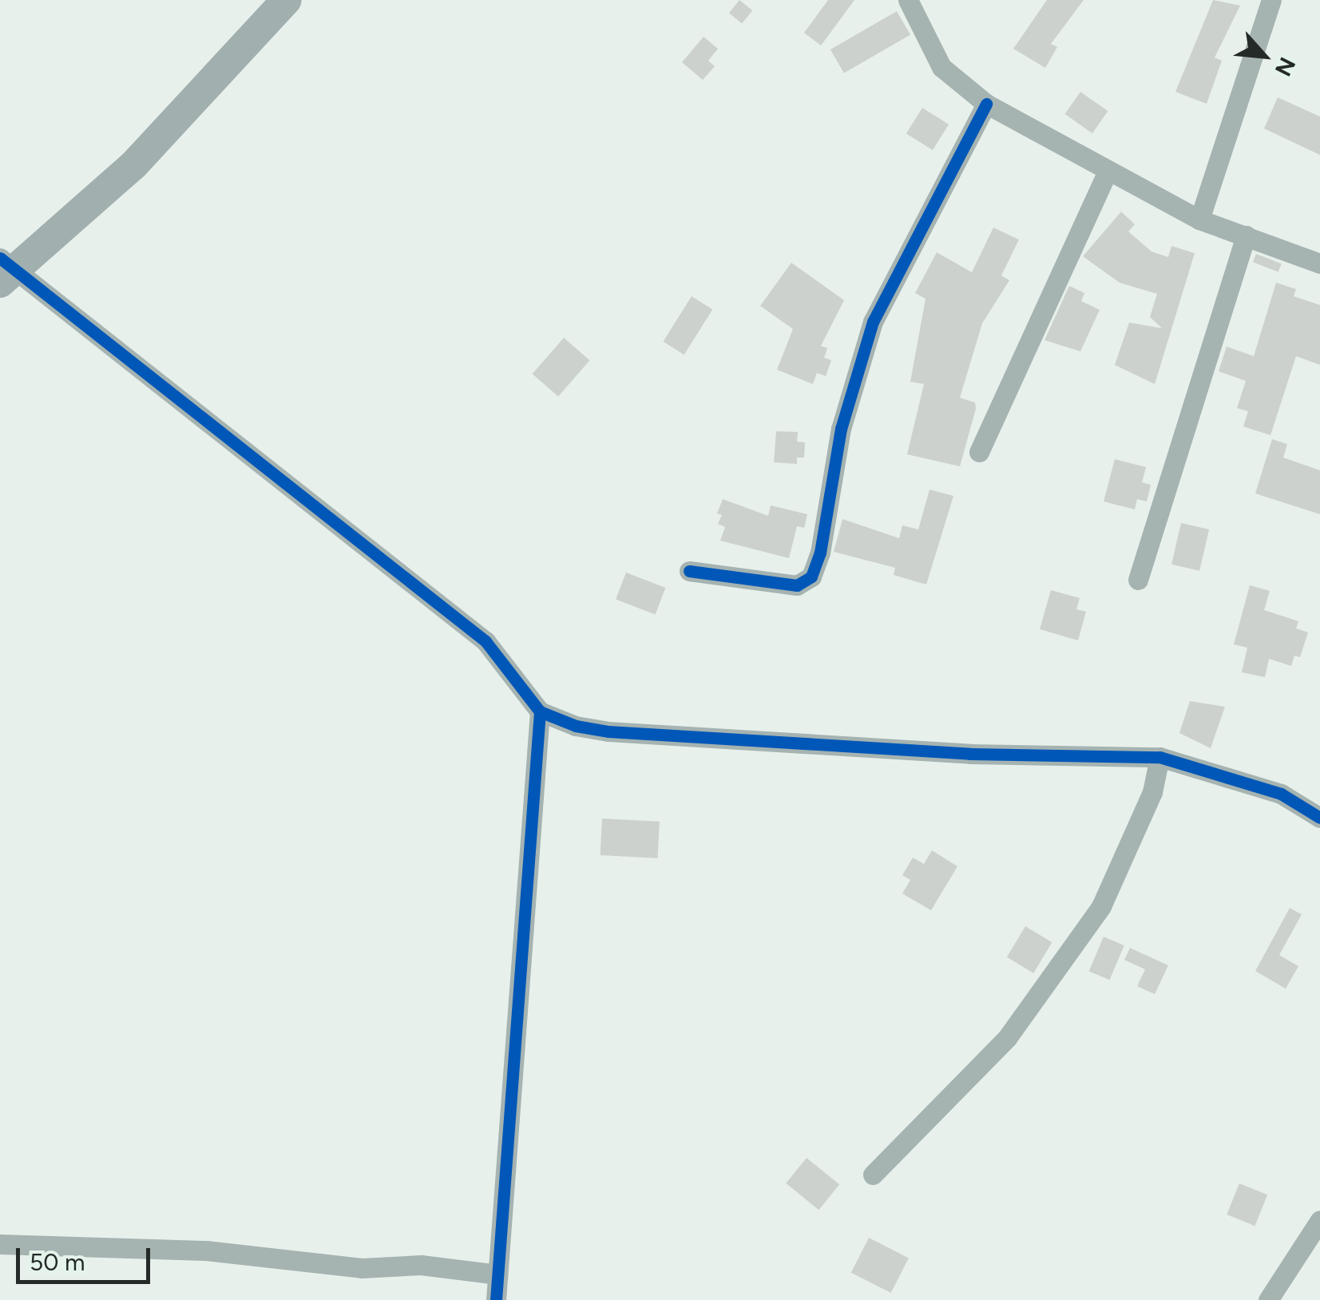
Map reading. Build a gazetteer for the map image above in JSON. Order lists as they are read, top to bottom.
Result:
{
  "scale_bar": "50 m",
  "north": "bottom right"
}
